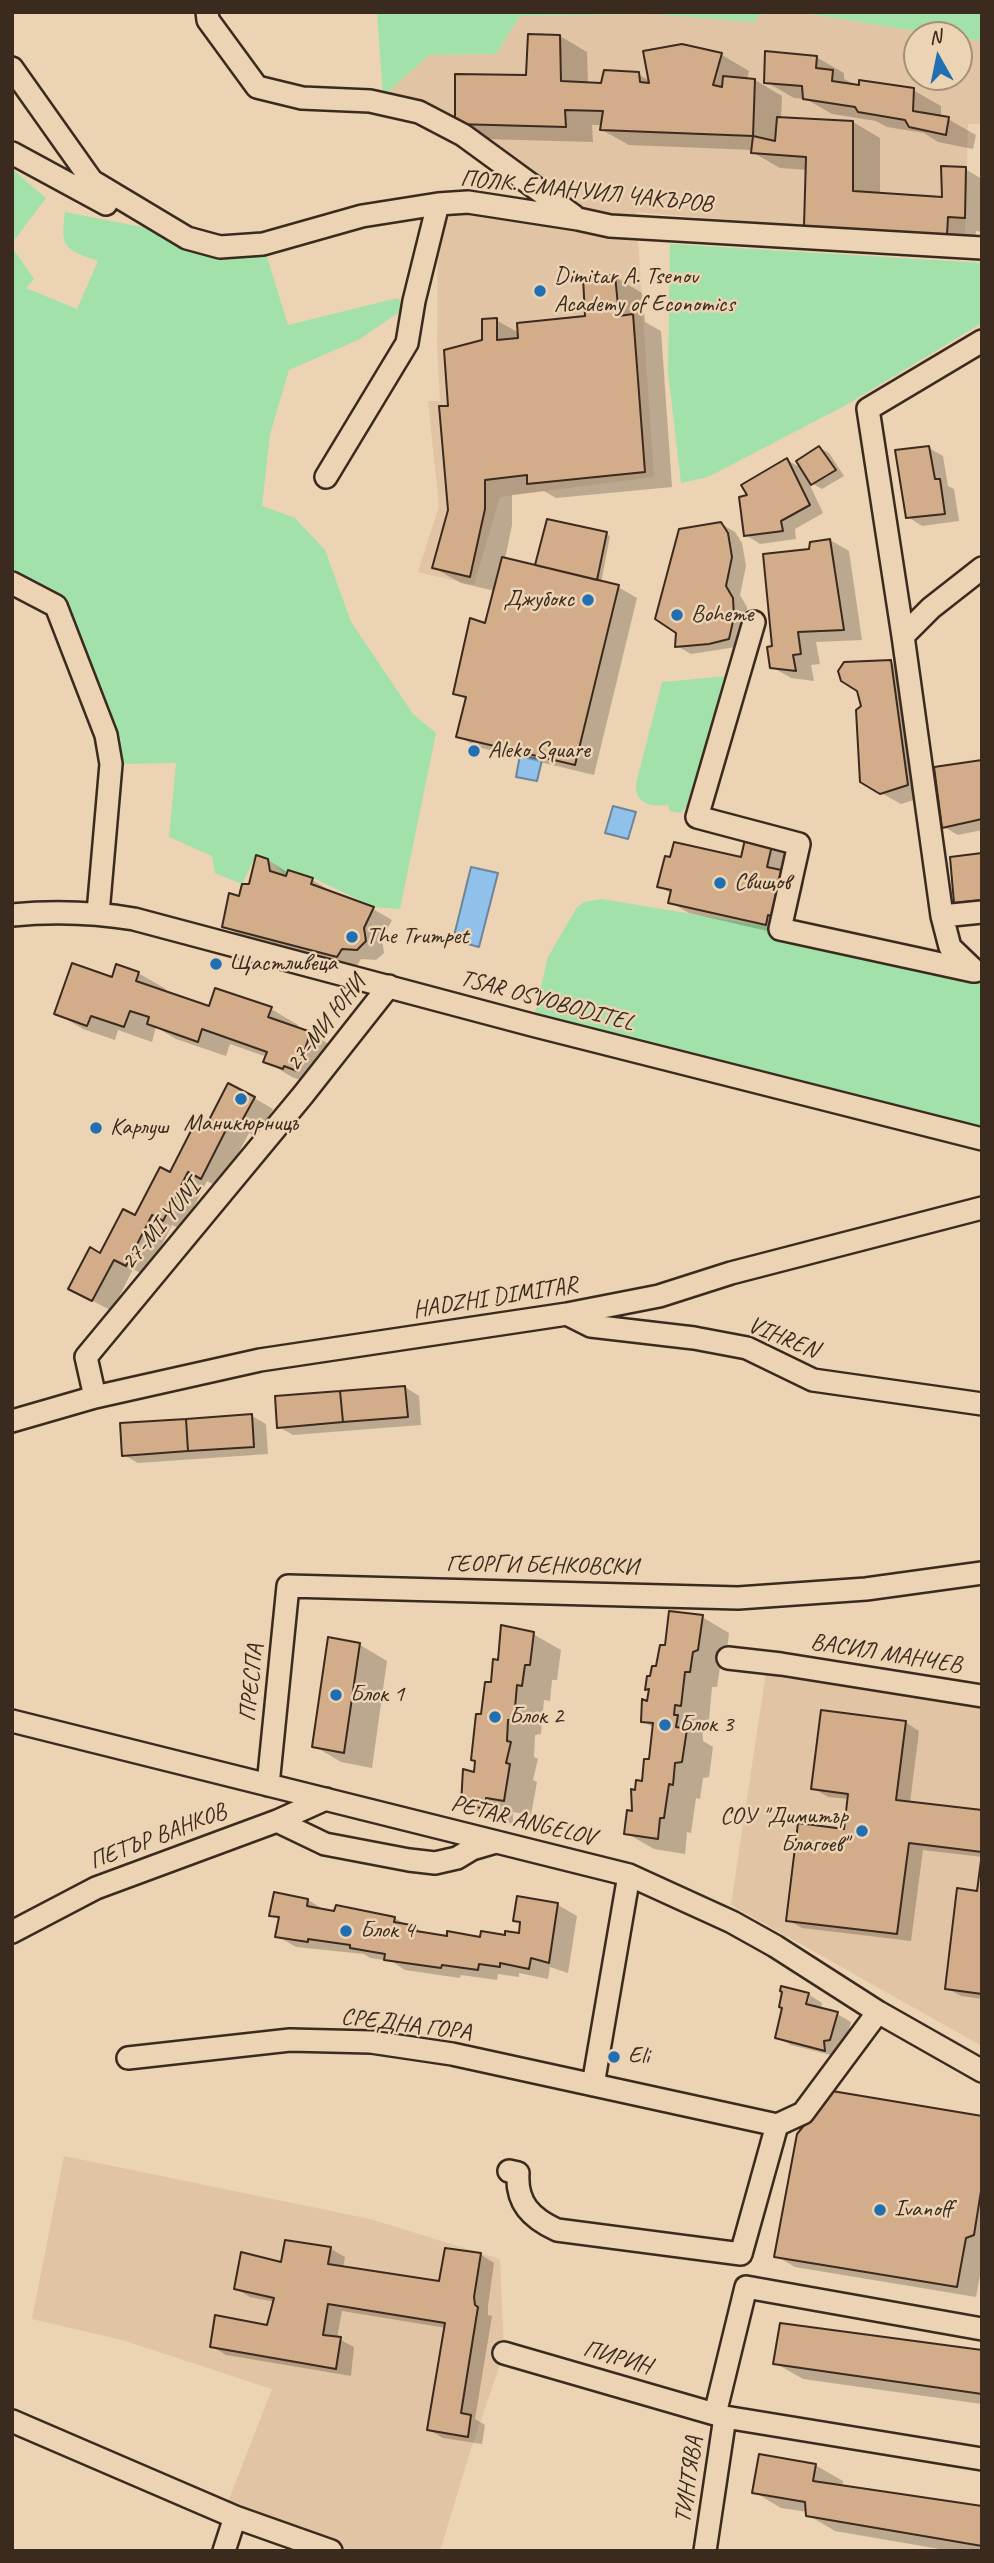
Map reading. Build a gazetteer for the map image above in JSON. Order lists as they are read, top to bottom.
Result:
{
  "streets": {
    "street": [
      "ПОЛК. ЕМАНУИЛ ЧАКЪРОВ",
      "TSAR OSVOBODITEL",
      "27-MI YUNI",
      "HADZHI DIMITAR",
      "VIHREN",
      "ГЕОРГИ БЕНКОВСКИ",
      "ВАСИЛ МАНЧЕВ",
      "ПРЕСПА",
      "PETAR ANGELOV",
      "ПЕТЪР ВАНКОВ",
      "СРЕДНА ГОРА",
      "ПИРИН",
      "ТИНТЯВА"
    ]
  },
  "crossings": [
    ["TSAR OSVOBODITEL", "27-MI YUNI"],
    ["27-MI YUNI", "HADZHI DIMITAR"],
    ["HADZHI DIMITAR", "VIHREN"],
    ["ГЕОРГИ БЕНКОВСКИ", "ПРЕСПА"],
    ["ПРЕСПА", "PETAR ANGELOV"],
    ["PETAR ANGELOV", "ПЕТЪР ВАНКОВ"],
    ["ПИРИН", "ТИНТЯВА"]
  ],
  "places": [
    "Dimitar A. Tsenov Academy of Economics",
    "Джубокс",
    "Boheme",
    "Aleko Square",
    "Свищов",
    "The Trumpet",
    "Щастливеца",
    "Маникюрницъ",
    "Карлуш",
    "Блок 1",
    "Блок 2",
    "Блок 3",
    "СОУ \"Димитър Благоев\"",
    "Блок 4",
    "Eli",
    "Ivanoff"
  ],
  "north": "top"
}
